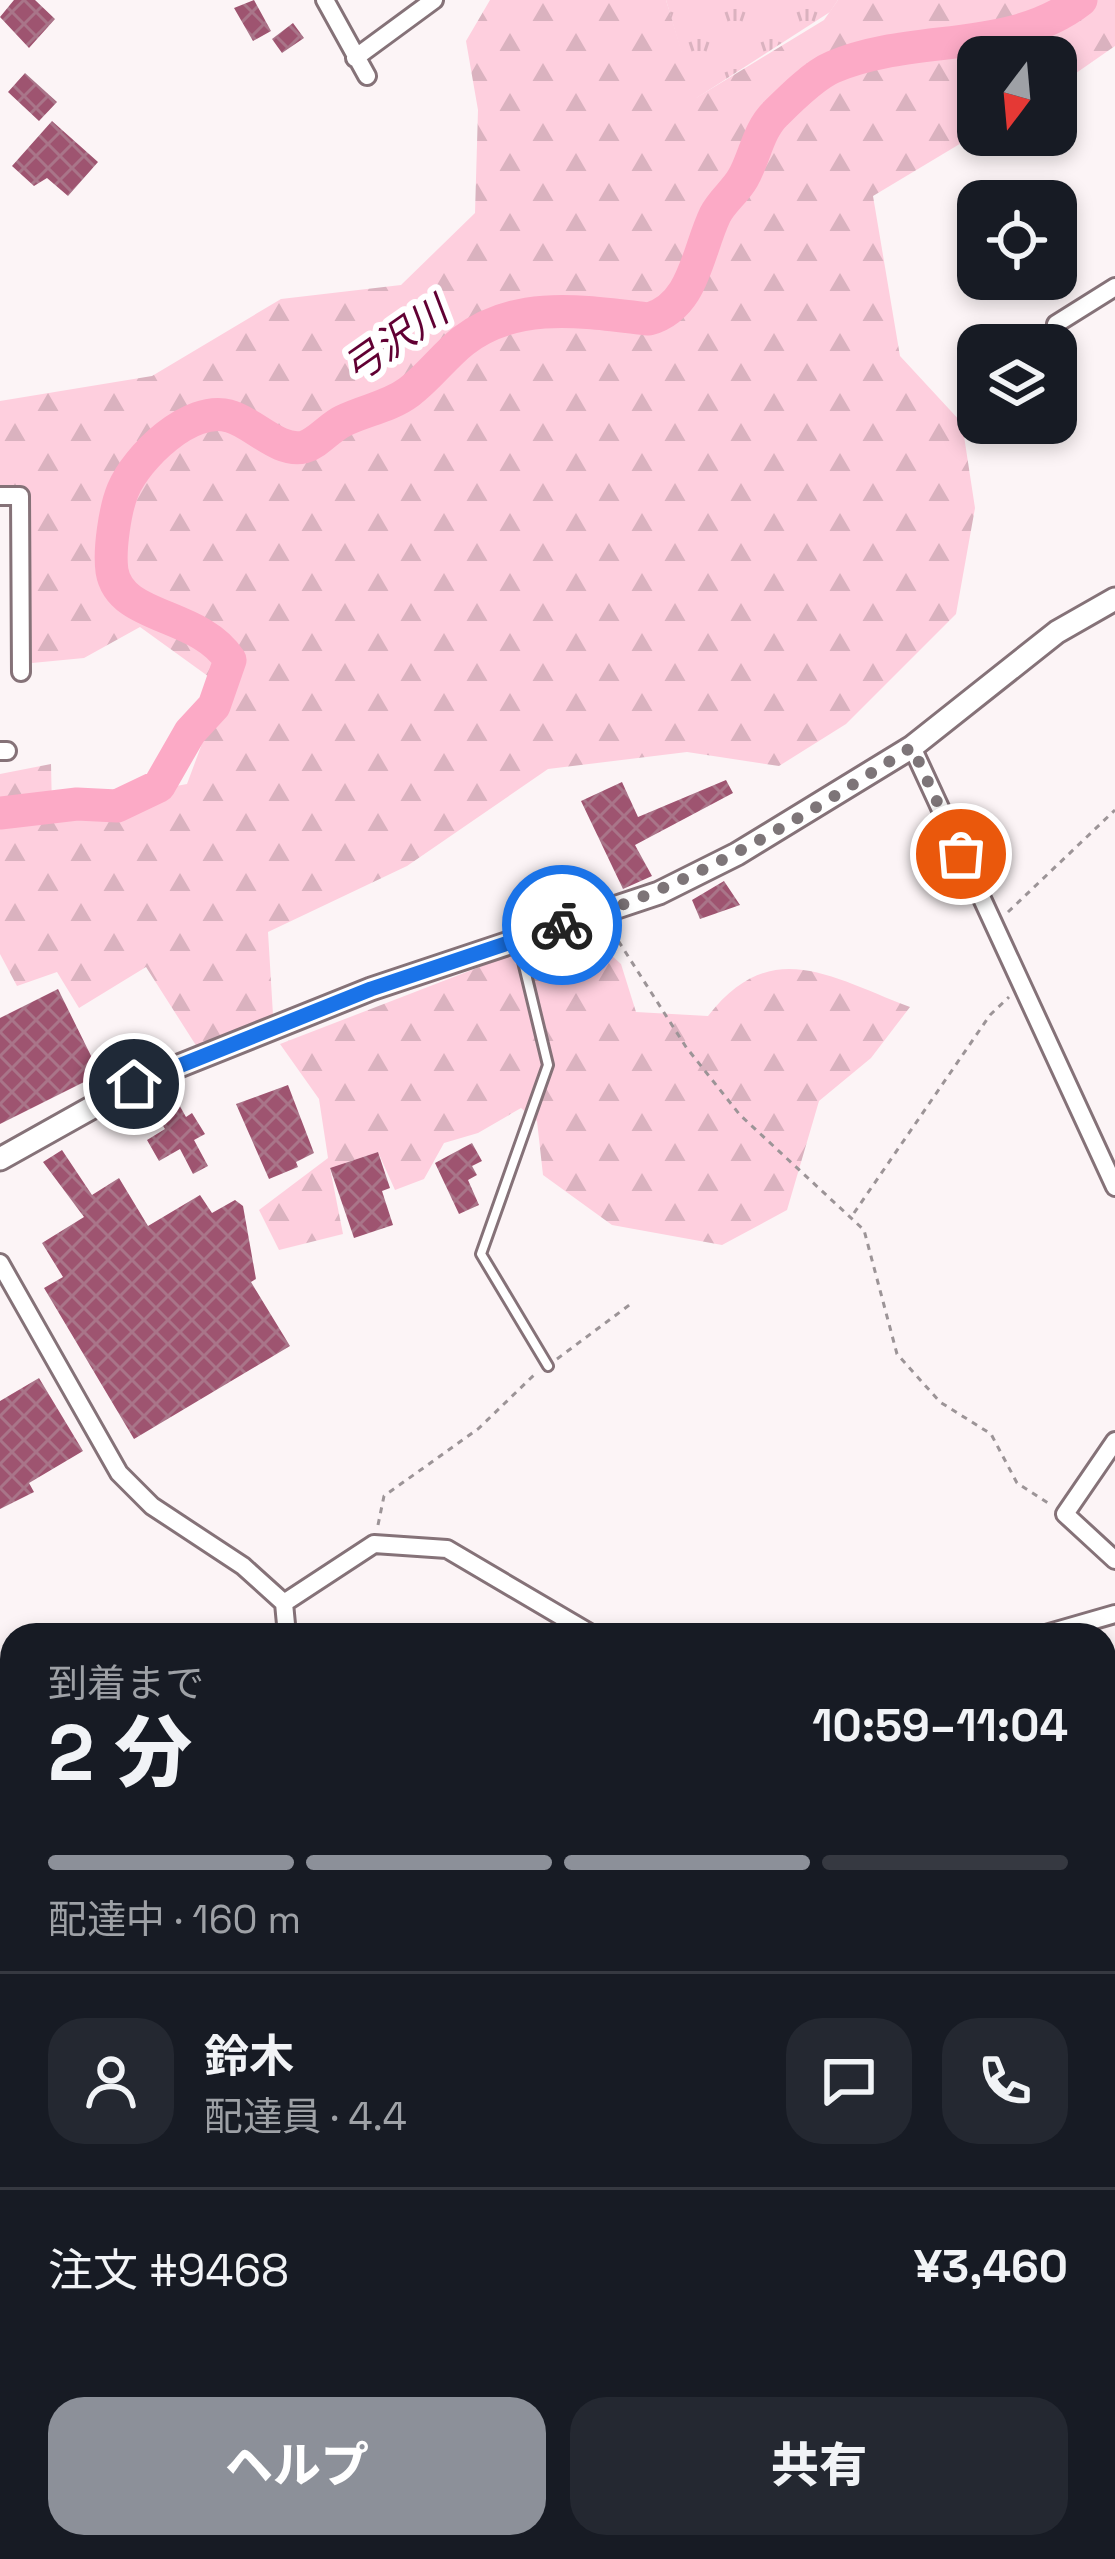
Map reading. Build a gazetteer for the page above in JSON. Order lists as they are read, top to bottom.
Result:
{
  "water": ["弓沢川"],
  "north": "bottom",
  "page": {
    "heading": ["2 分", "到着まで", "10:59–11:04"],
    "panel": [
      "鈴木",
      "配達員 · 4.4",
      "注文 #9468",
      "¥3,460"
    ],
    "bar": "配達中 · 160 m",
    "buttons": ["ヘルプ", "共有"]
  }
}
